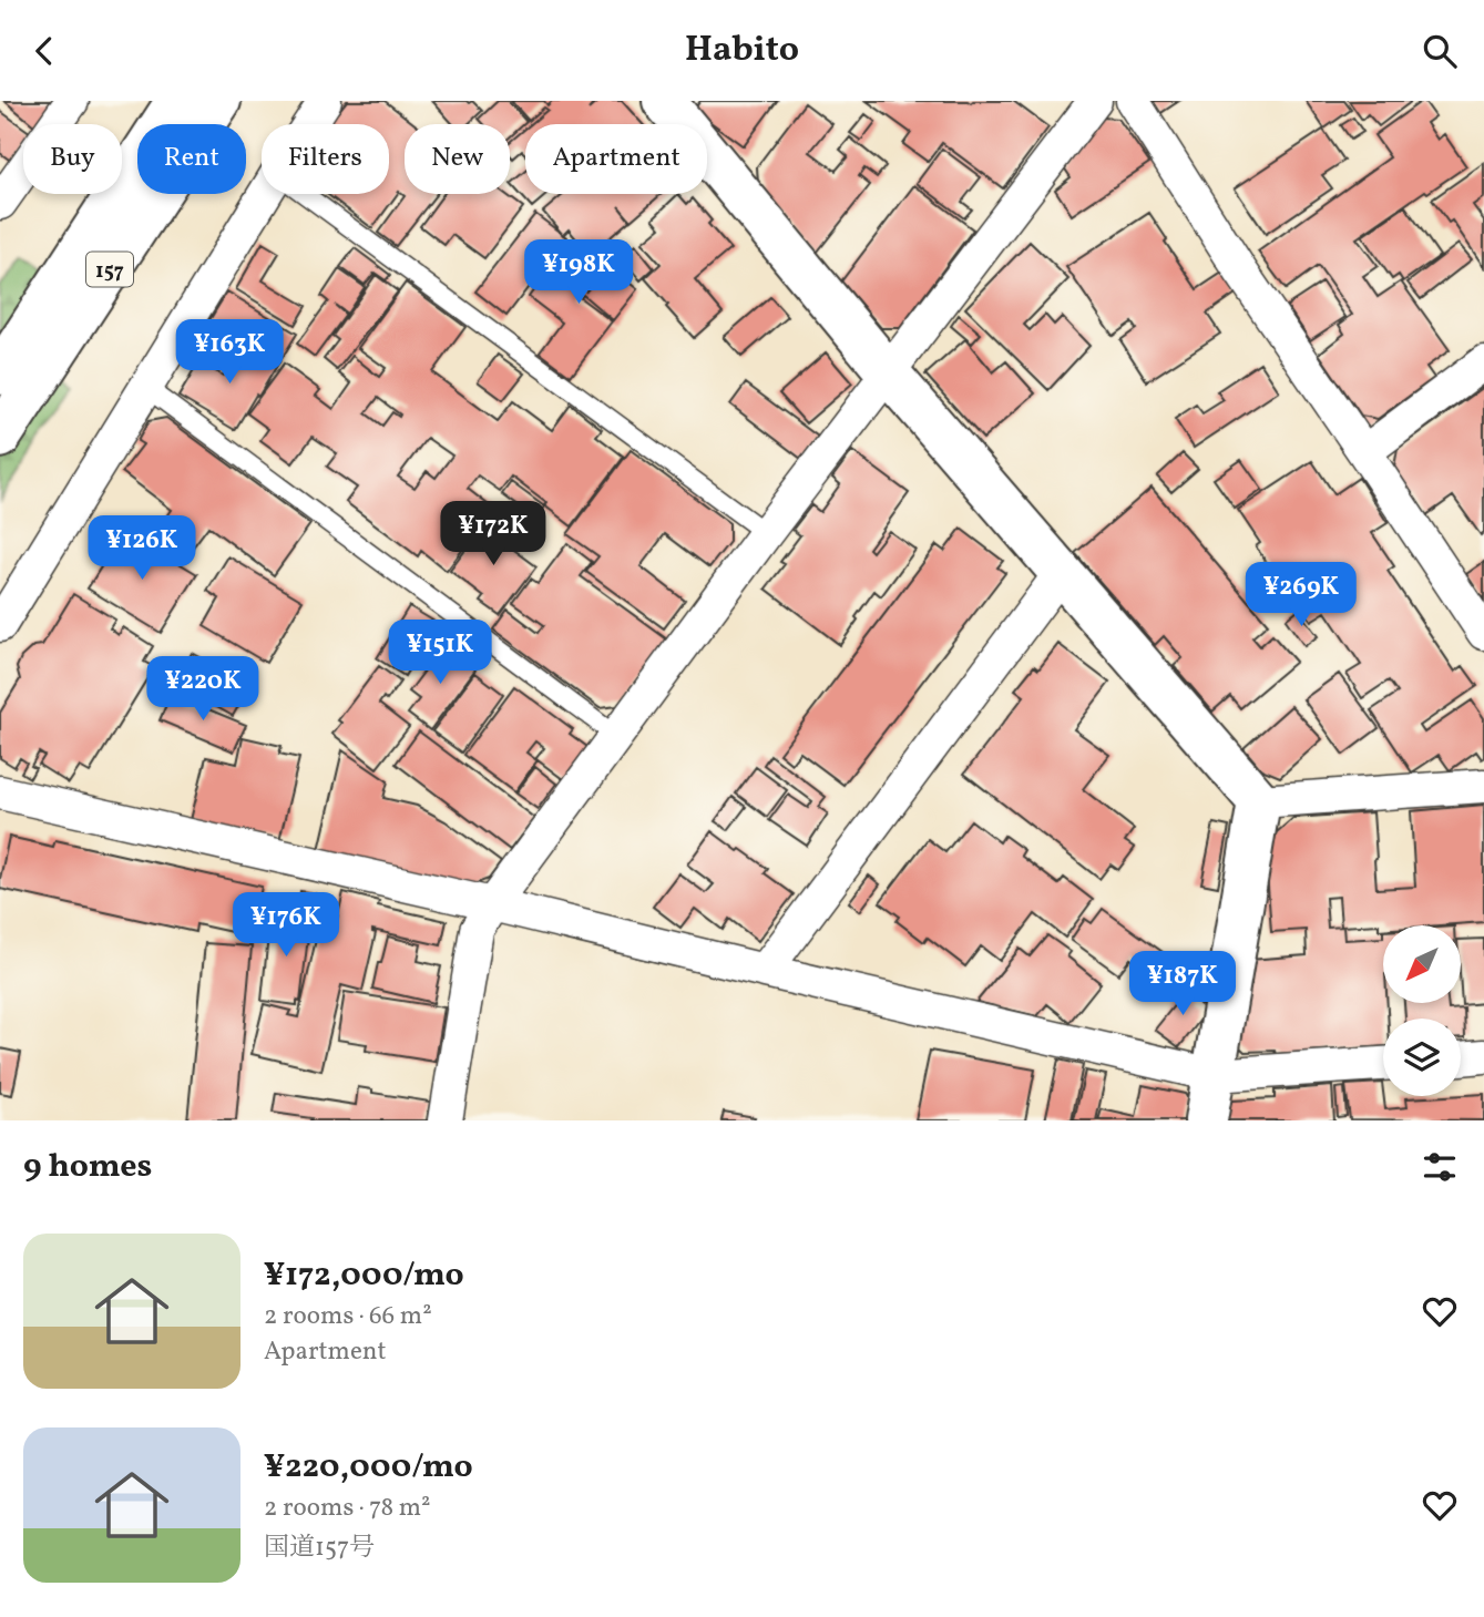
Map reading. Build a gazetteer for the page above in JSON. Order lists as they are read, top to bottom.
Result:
{
  "streets": {
    "main road": ["157"]
  },
  "north": "bottom left",
  "page": {
    "header": "Habito",
    "chip": [
      "Buy",
      "Rent",
      "Filters",
      "New",
      "Apartment"
    ],
    "price": [
      "¥198K",
      "¥163K",
      "¥172K",
      "¥126K",
      "¥269K",
      "¥151K",
      "¥220K",
      "¥176K",
      "¥187K"
    ],
    "heading": "9 homes",
    "list": [
      {
        "name": "¥172,000/mo",
        "note": "2 rooms · 66 m² · Apartment"
      },
      {
        "name": "¥220,000/mo",
        "note": "2 rooms · 78 m² · 国道157号"
      }
    ]
  }
}
